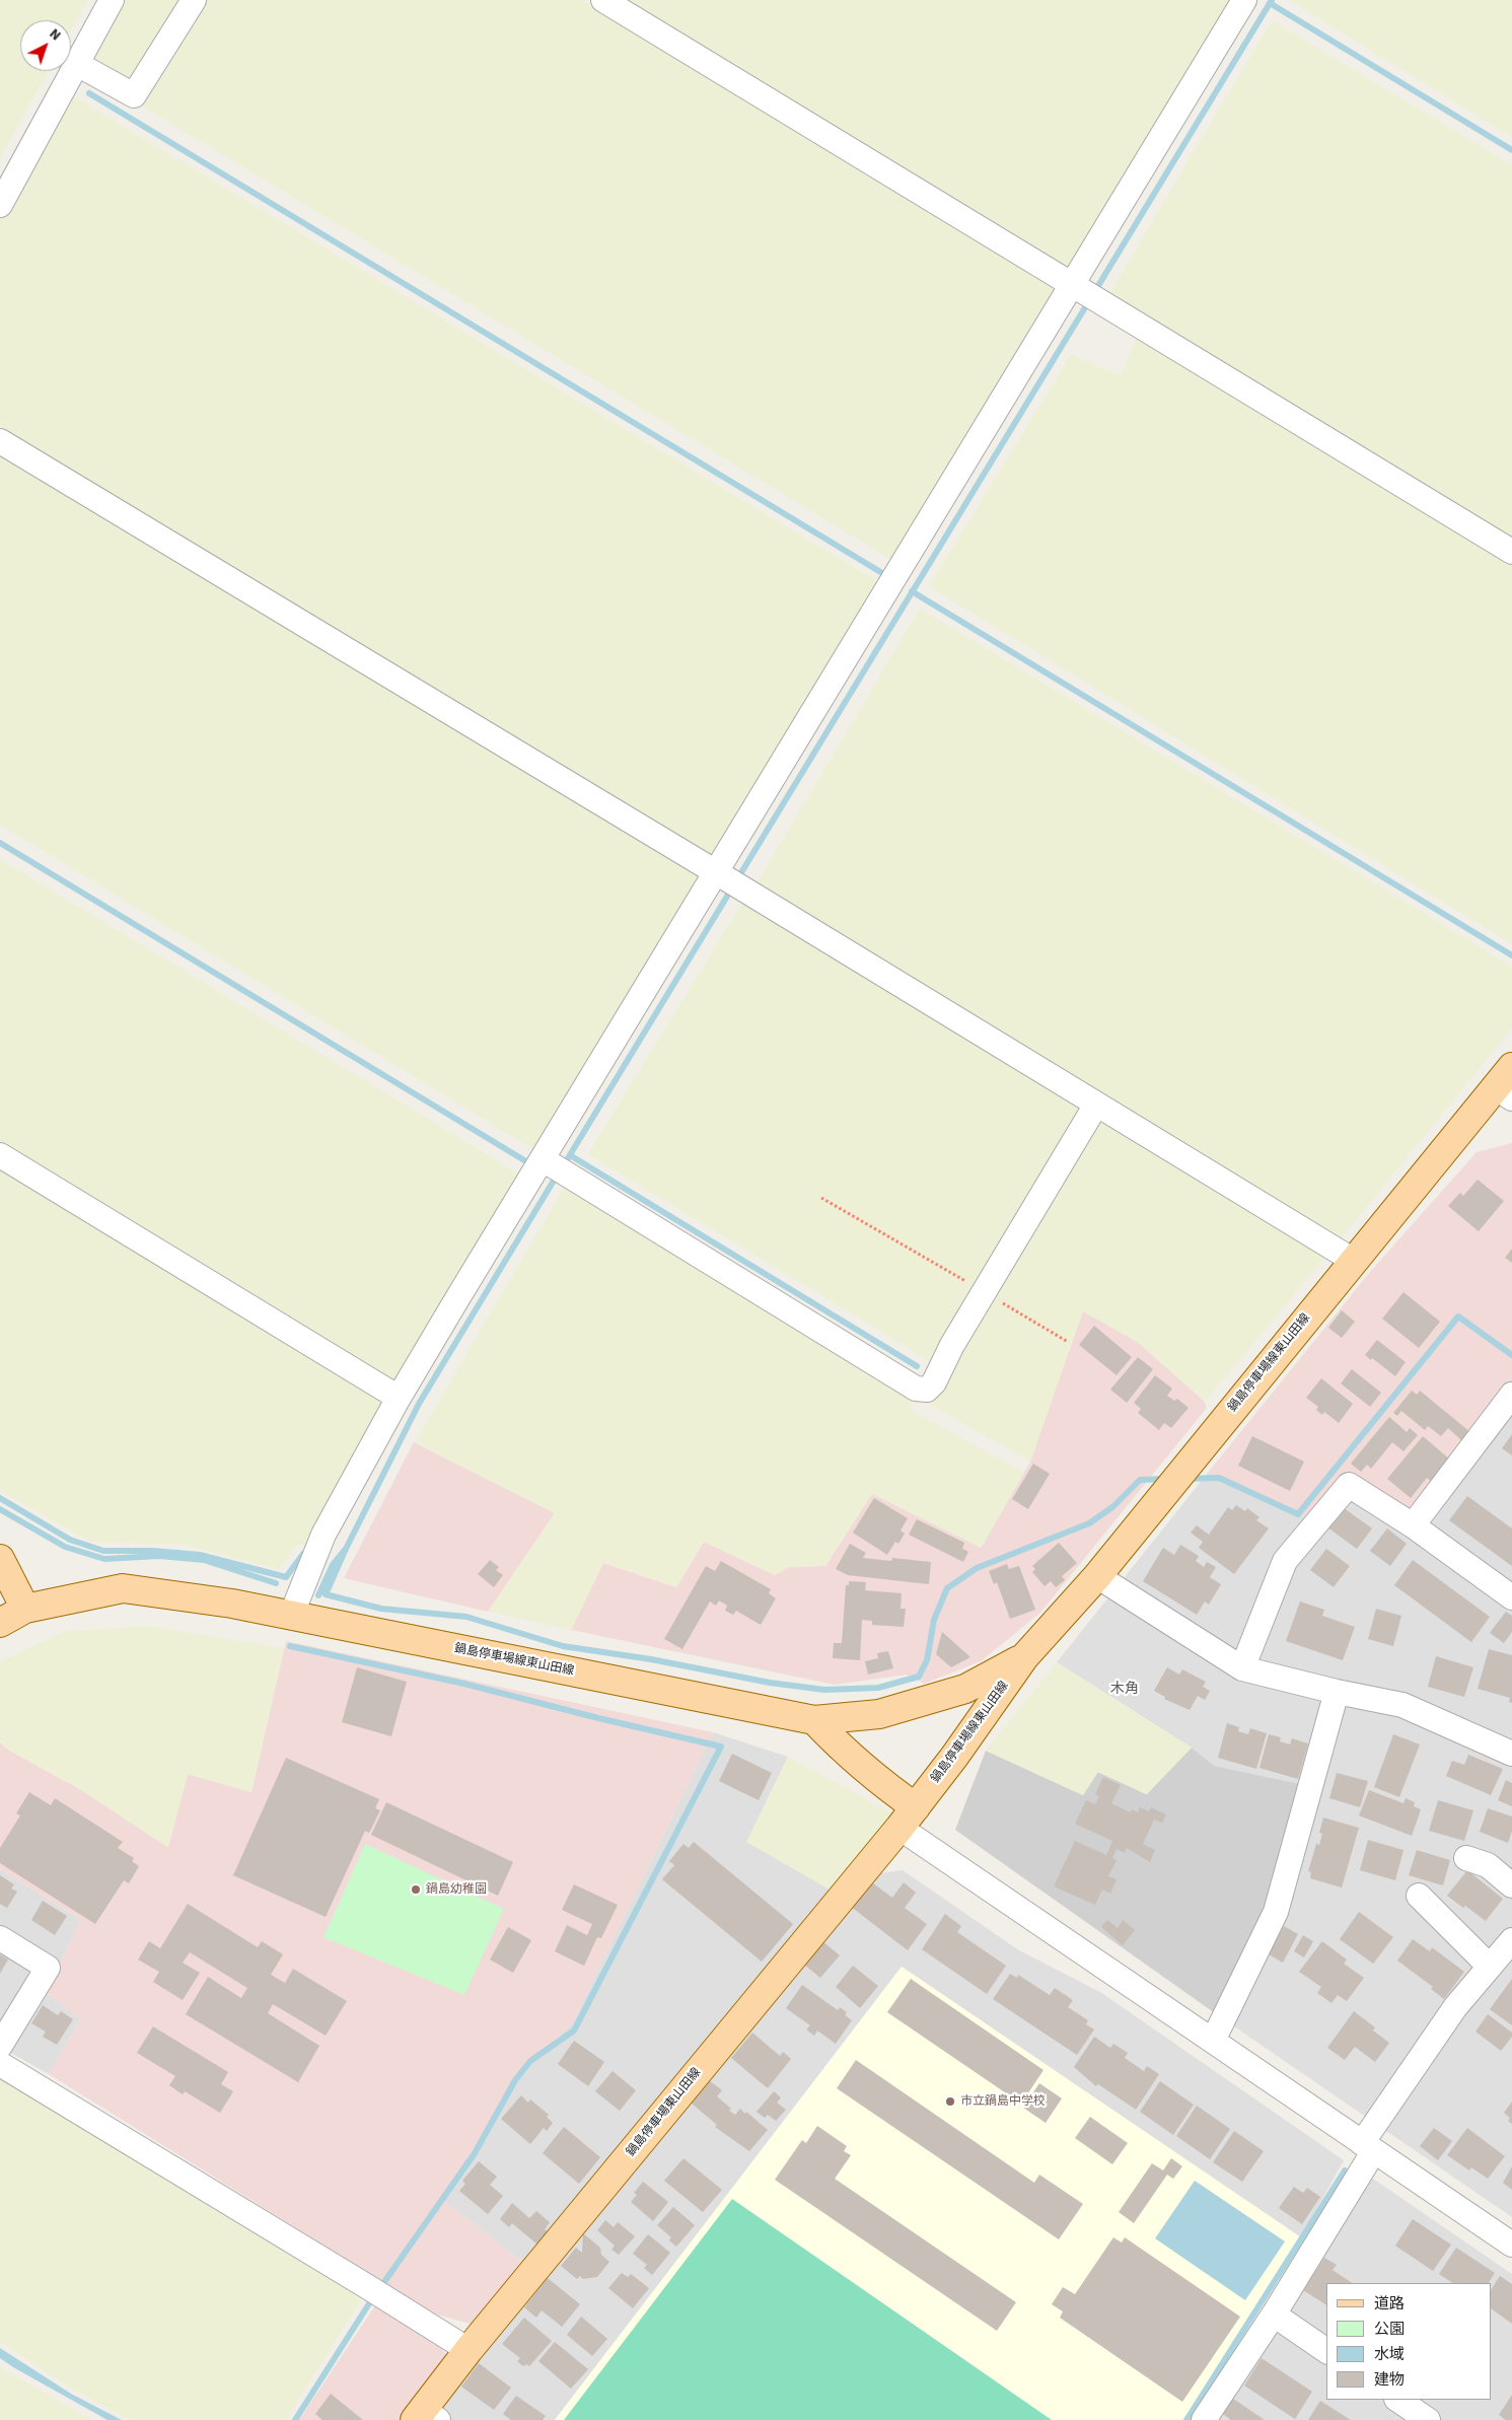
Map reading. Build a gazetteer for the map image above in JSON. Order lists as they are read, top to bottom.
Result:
{
  "streets": {
    "main road": ["鍋島停車場線東山田線", "鍋島停車場東山田線"]
  },
  "crossings": [
    ["鍋島停車場線東山田線", "鍋島停車場東山田線"]
  ],
  "districts": ["木角"],
  "places": ["鍋島幼稚園", "市立鍋島中学校"],
  "legend": [
    "道路",
    "公園",
    "水域",
    "建物"
  ],
  "north": "top right"
}
